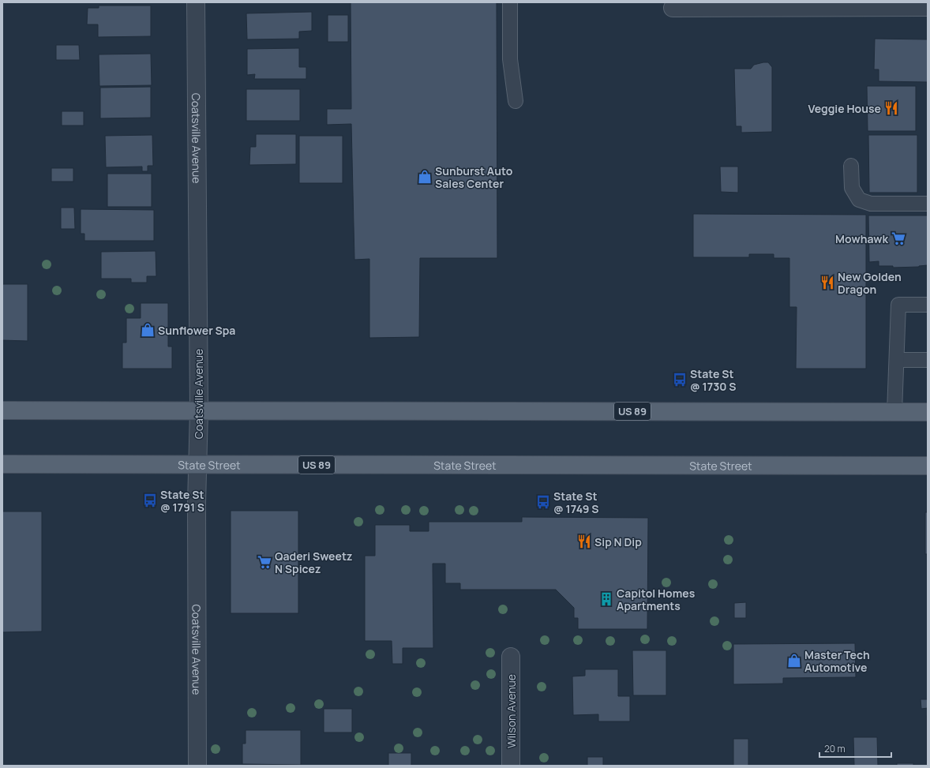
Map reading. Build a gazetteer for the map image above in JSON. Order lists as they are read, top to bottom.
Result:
{
  "streets": {
    "main road": ["US 89", "State Street"],
    "street": ["Coatsville Avenue", "Wilson Avenue"]
  },
  "crossings": [
    ["Coatsville Avenue", "US 89"],
    ["Coatsville Avenue", "State Street"]
  ],
  "places": {
    "restaurant": ["Veggie House", "New Golden Dragon", "Sip N Dip"],
    "shop": ["Sunburst Auto Sales Center", "Sunflower Spa", "Master Tech Automotive"],
    "supermarket": ["Mowhawk", "Qaderi Sweetz N Spicez"],
    "bus stop": ["State St @ 1730 S", "State St @ 1791 S", "State St @ 1749 S"],
    "building": ["Capitol Homes Apartments"]
  },
  "scale_bar": "20 m"
}
